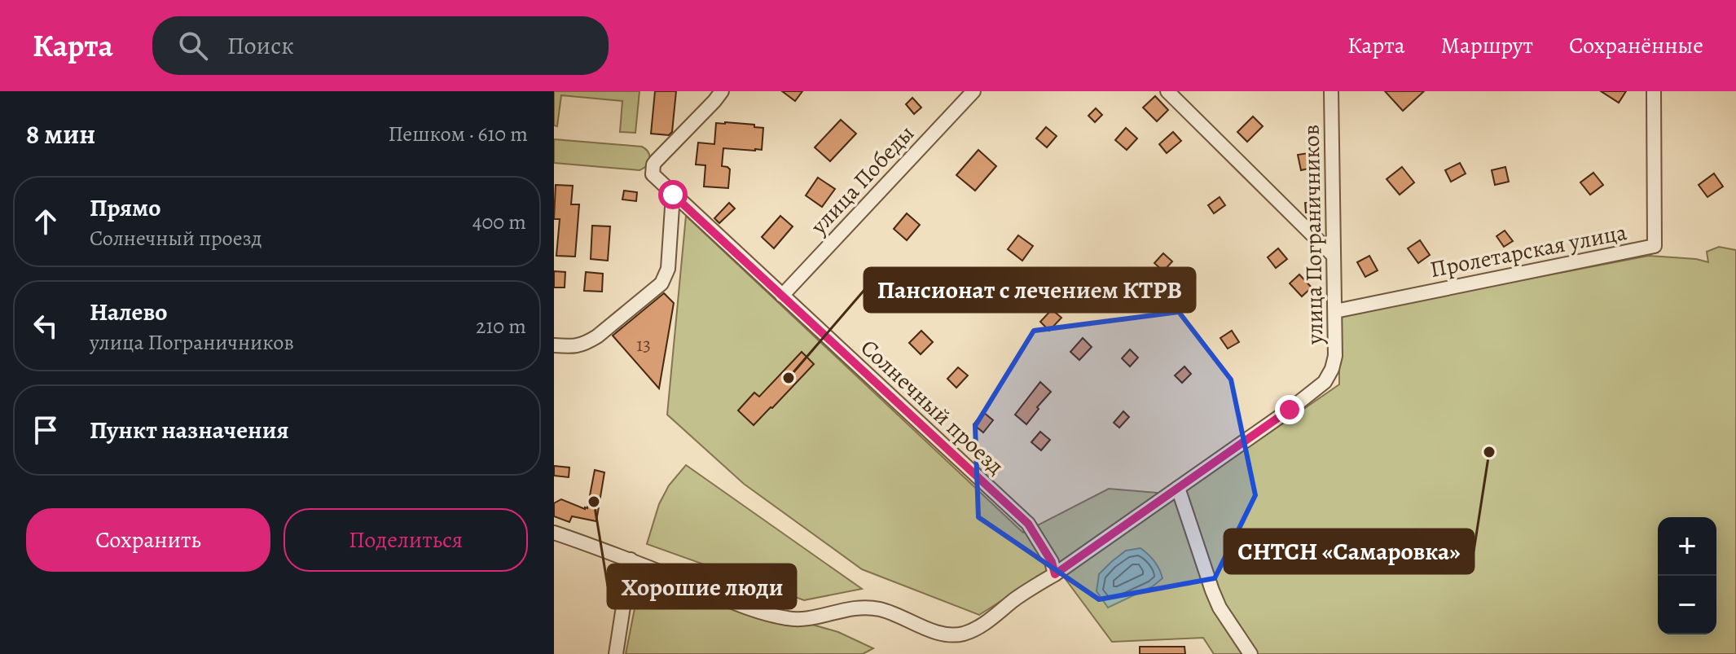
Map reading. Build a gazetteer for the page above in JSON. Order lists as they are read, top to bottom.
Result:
{
  "streets": {
    "street": [
      "улица Победы",
      "улица Пограничников",
      "Пролетарская улица",
      "Солнечный проезд"
    ]
  },
  "crossings": [
    ["улица Победы", "Солнечный проезд"],
    ["улица Пограничников", "Пролетарская улица"],
    ["улица Пограничников", "Солнечный проезд"]
  ],
  "places": ["Пансионат с лечением КТРВ", "СНТСН «Самаровка»", "Хорошие люди"],
  "house_numbers": ["13"],
  "page": {
    "header": "Карта",
    "search": "Поиск",
    "nav": ["Карта", "Маршрут", "Сохранённые"],
    "heading": ["8 мин", "Пешком · 610 m"],
    "list": [
      ["Прямо", "Солнечный проезд", "400 m"],
      ["Налево", "улица Пограничников", "210 m"],
      "Пункт назначения"
    ],
    "buttons": ["Сохранить", "Поделиться"],
    "map_buttons": ["+", "−"]
  }
}
